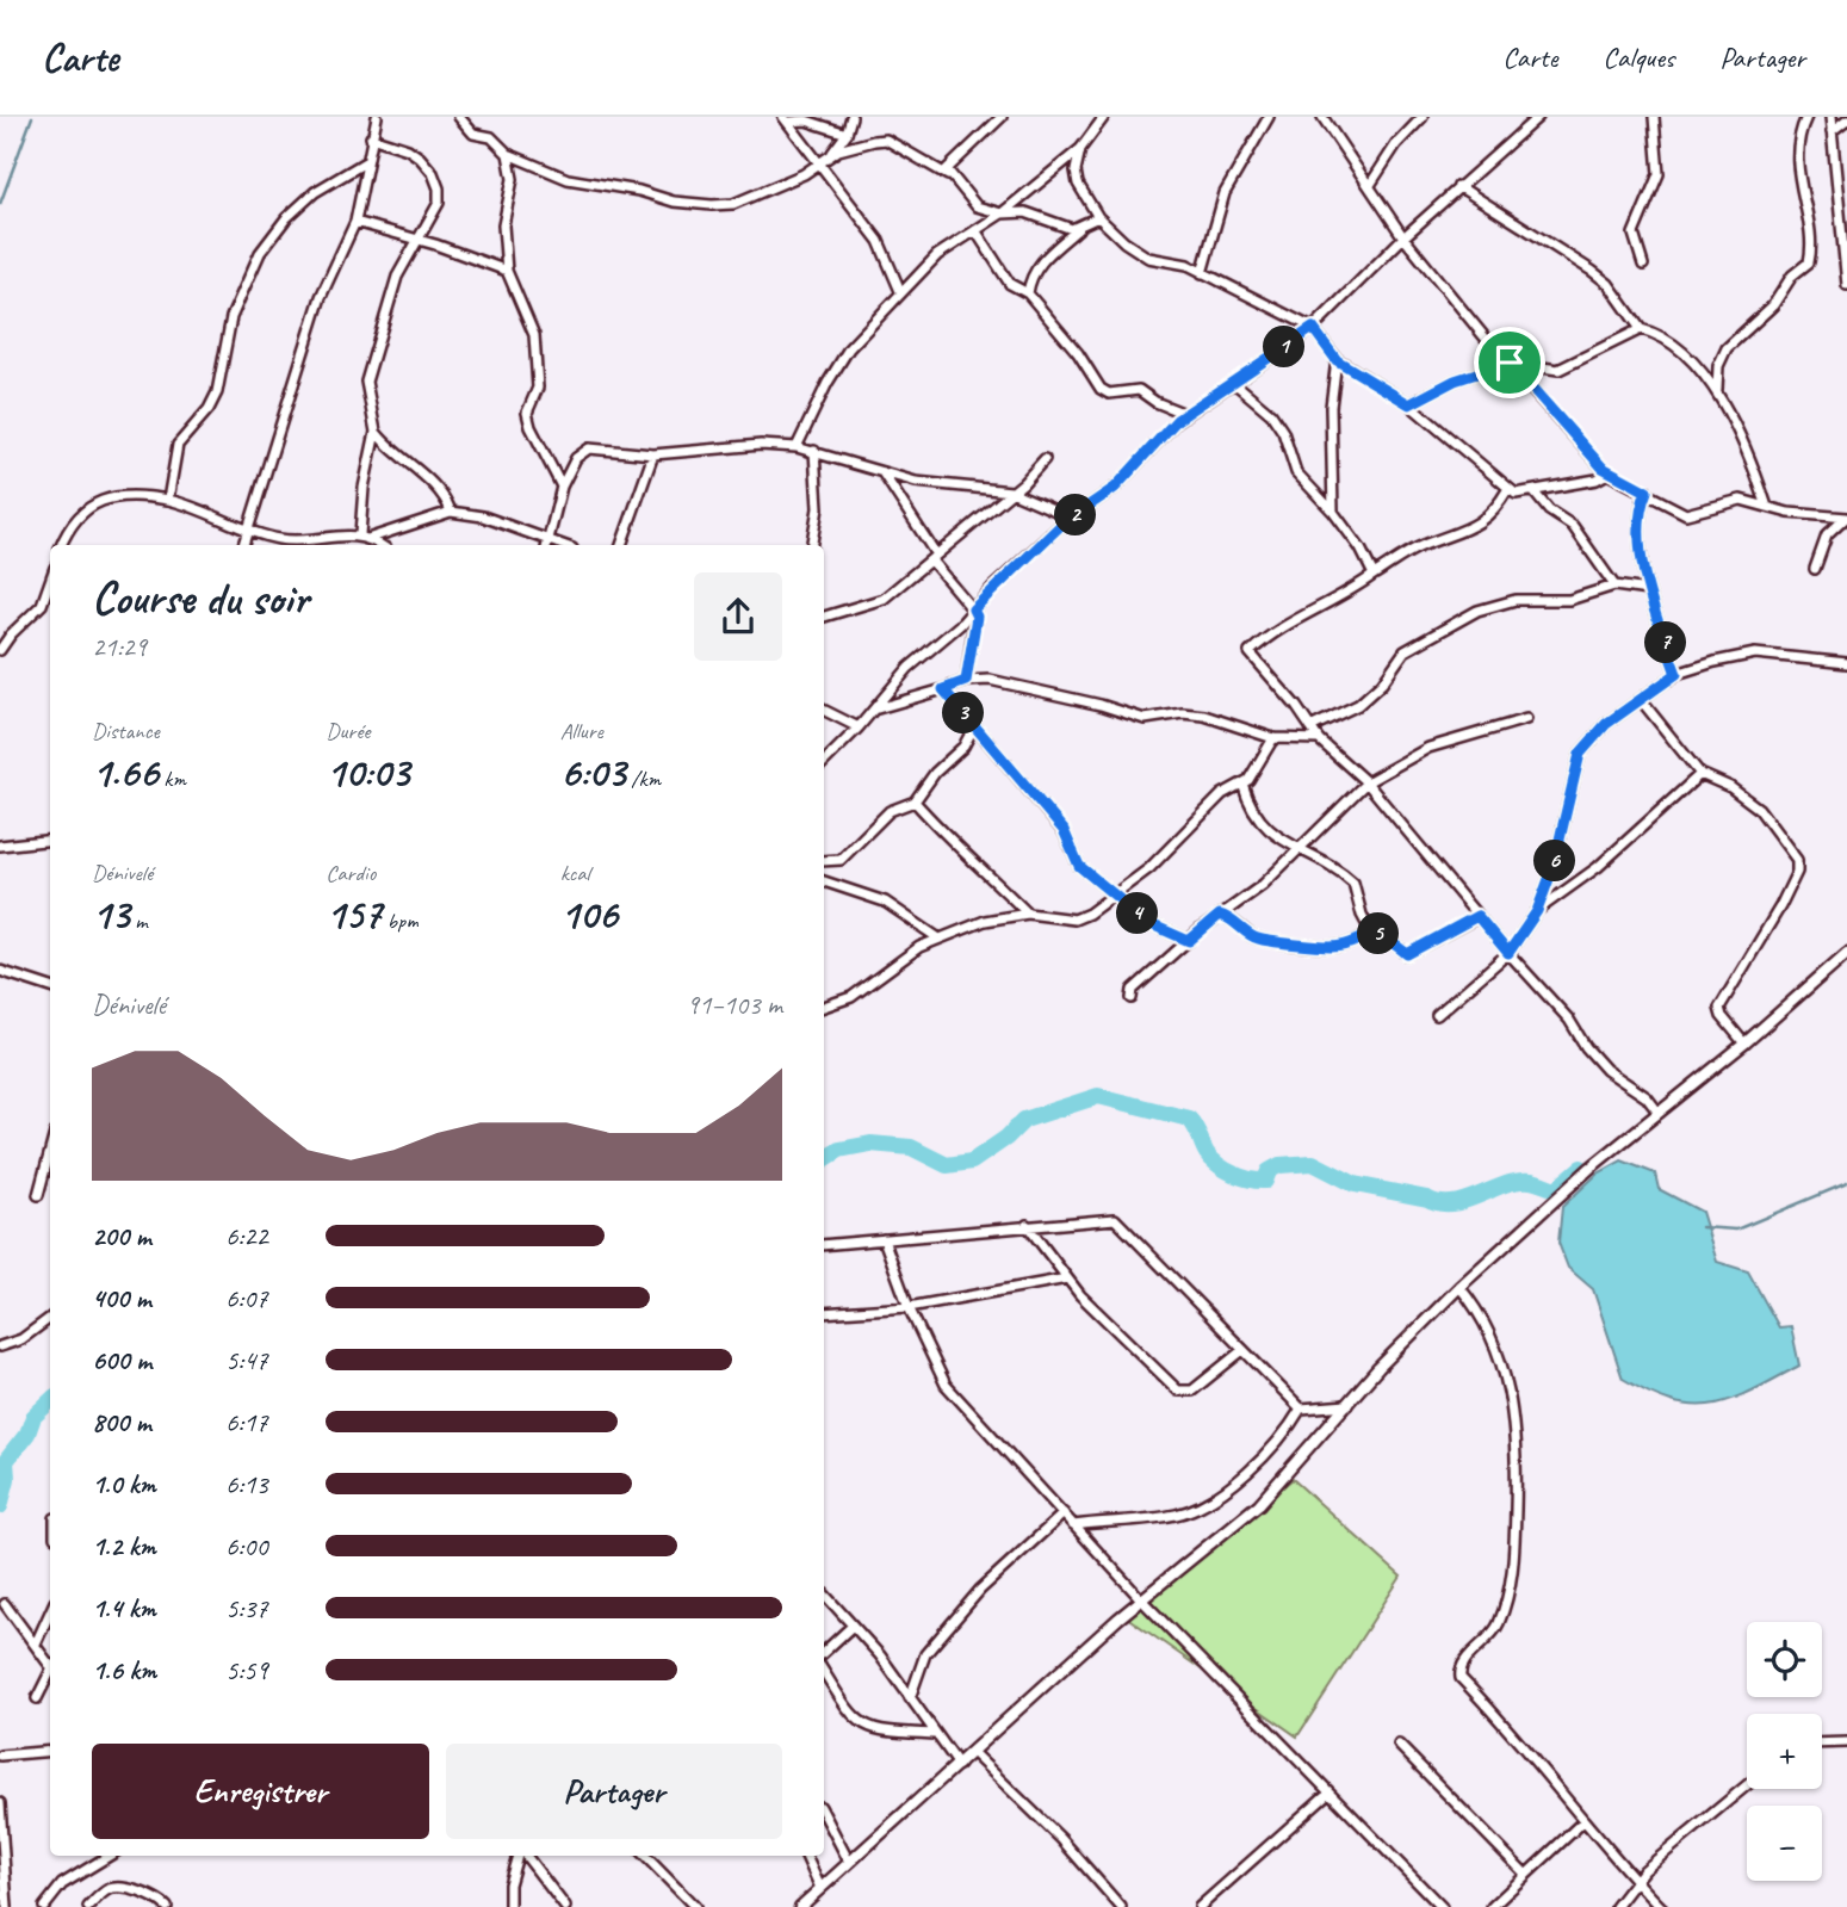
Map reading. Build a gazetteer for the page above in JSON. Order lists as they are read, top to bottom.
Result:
{
  "page": {
    "header": "Carte",
    "nav": ["Carte", "Calques", "Partager"],
    "pins": [
      "1",
      "2",
      "7",
      "3",
      "6",
      "4",
      "5"
    ],
    "heading": ["Course du soir", "21:29"],
    "stats": [
      ["Distance", "1.66 km"],
      ["Durée", "10:03"],
      ["Allure", "6:03 /km"],
      ["Dénivelé", "13 m"],
      ["Cardio", "157 bpm"],
      ["kcal", "106"]
    ],
    "chart": ["Dénivelé", "91–103 m"],
    "list": [
      {
        "name": "200 m",
        "note": "6:22"
      },
      {
        "name": "400 m",
        "note": "6:07"
      },
      {
        "name": "600 m",
        "note": "5:47"
      },
      {
        "name": "800 m",
        "note": "6:17"
      },
      {
        "name": "1.0 km",
        "note": "6:13"
      },
      {
        "name": "1.2 km",
        "note": "6:00"
      },
      {
        "name": "1.4 km",
        "note": "5:37"
      },
      {
        "name": "1.6 km",
        "note": "5:59"
      }
    ],
    "map_buttons": ["+", "−"],
    "buttons": ["Enregistrer", "Partager"]
  }
}
